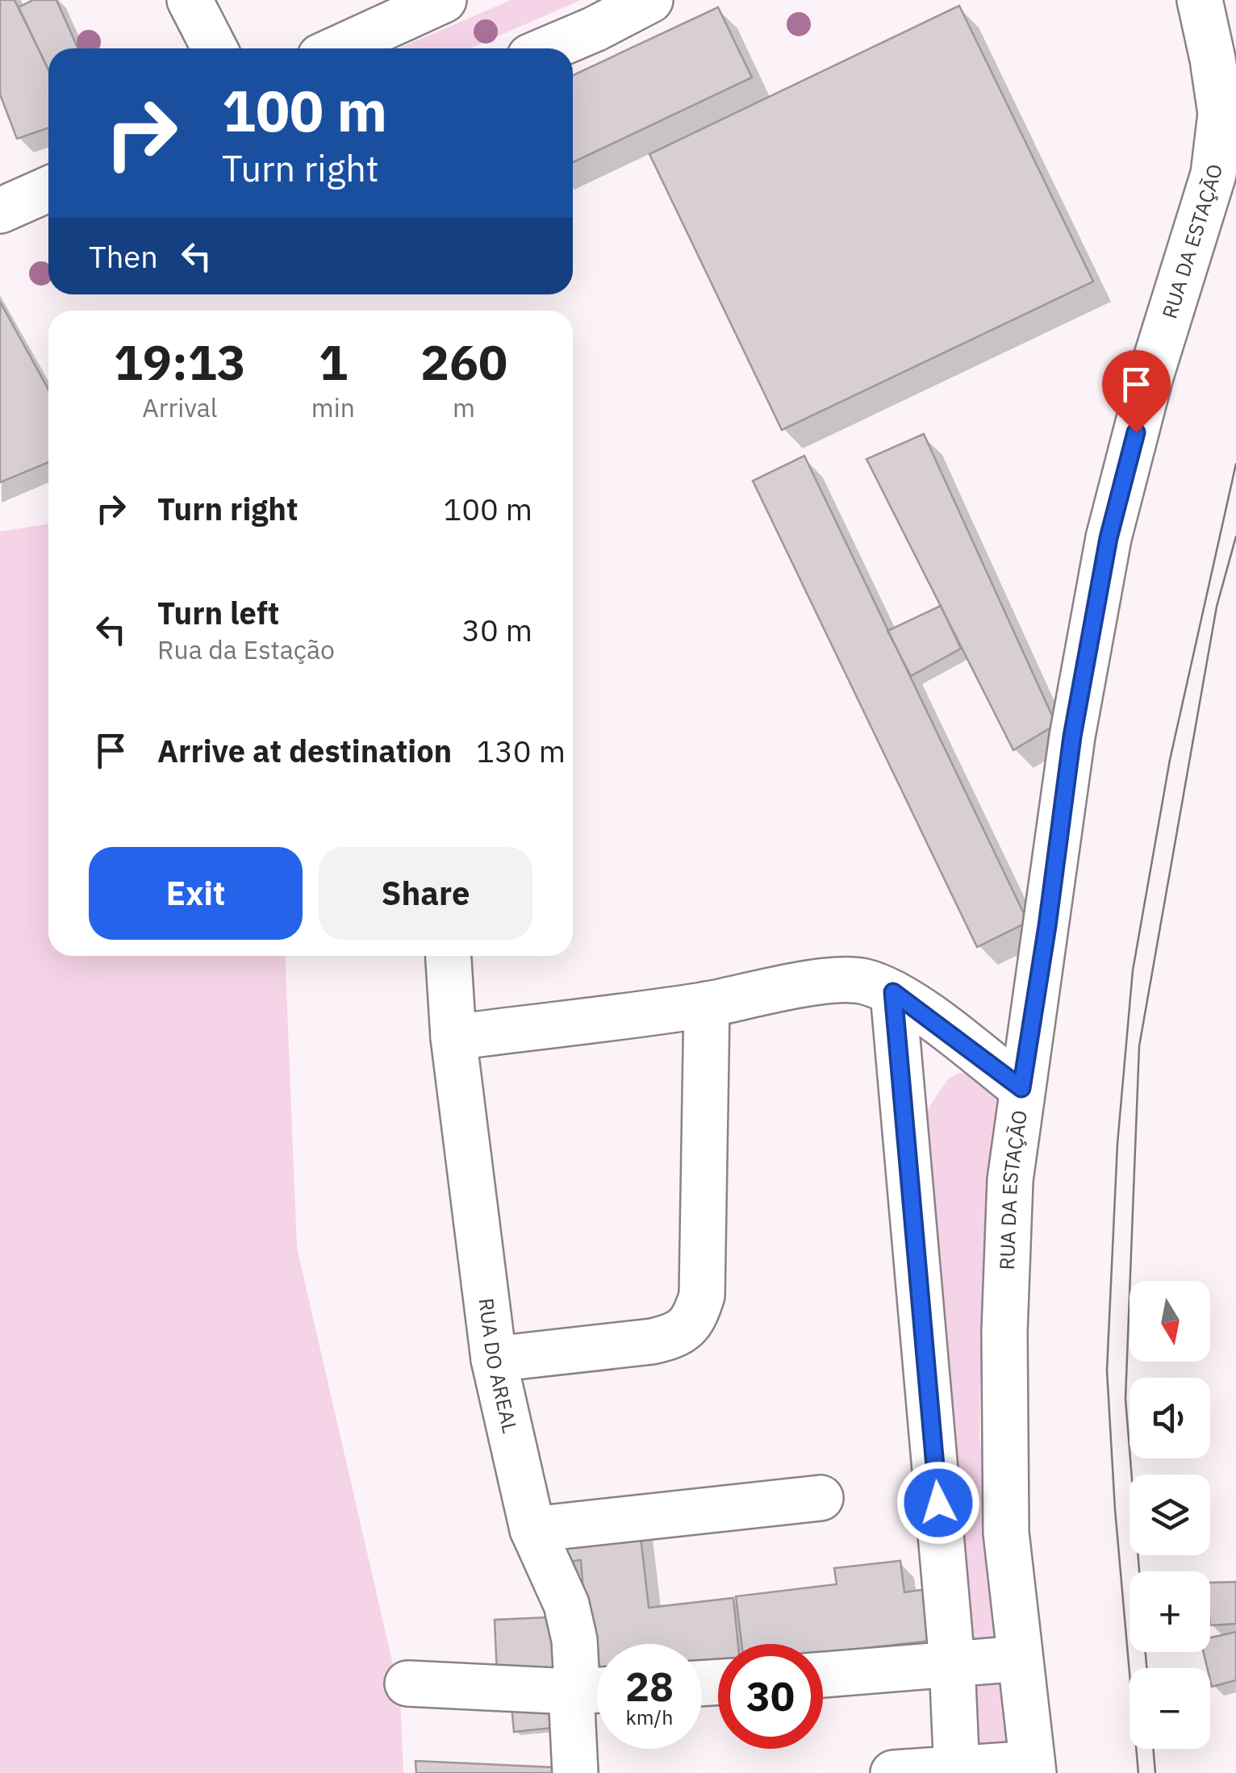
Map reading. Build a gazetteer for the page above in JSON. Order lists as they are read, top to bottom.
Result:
{
  "streets": {
    "street": ["RUA DA ESTAÇÃO", "RUA DO AREAL"]
  },
  "north": "bottom",
  "page": {
    "turn": ["100 m", "Turn right"],
    "then": "Then",
    "eta": [
      "19:13",
      "Arrival",
      "1",
      "min",
      "260",
      "m"
    ],
    "list": [
      {
        "name": "Turn right",
        "value": "100 m"
      },
      {
        "name": "Turn left",
        "note": "Rua da Estação",
        "value": "30 m"
      },
      {
        "name": "Arrive at destination",
        "value": "130 m"
      }
    ],
    "buttons": ["Exit", "Share"],
    "map_buttons": ["+", "−"],
    "speed": "28 km/h",
    "limit": "30"
  }
}
